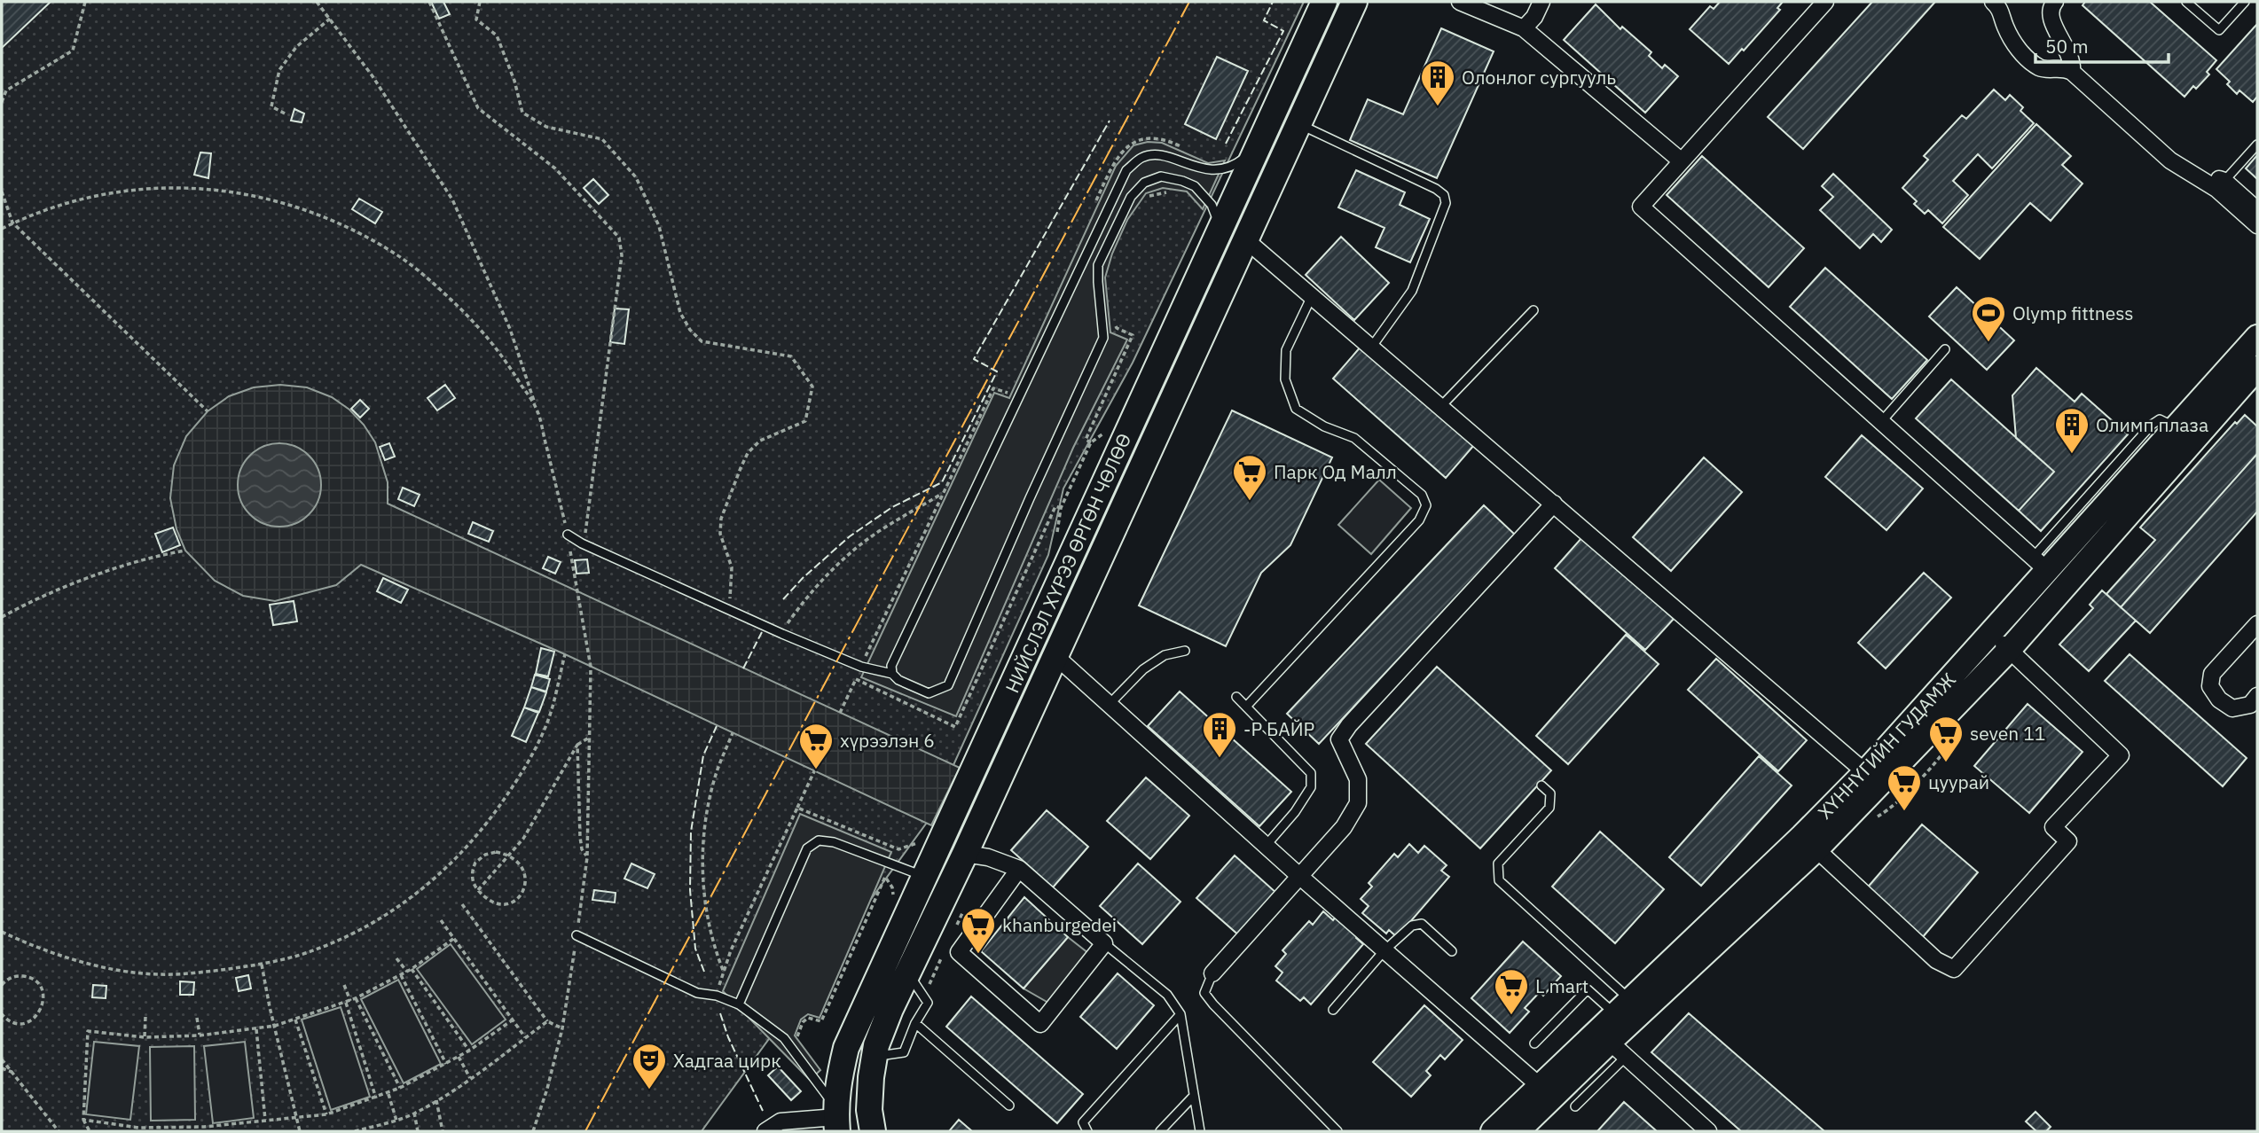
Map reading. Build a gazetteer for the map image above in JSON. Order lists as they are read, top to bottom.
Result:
{
  "streets": {
    "main road": ["НИЙСЛЭЛ ХҮРЭЭ ӨРГӨН ЧӨЛӨӨ", "ХҮННҮГИЙН ГУДАМЖ"]
  },
  "places": {
    "building": ["Олонлог сургууль", "Олимп плаза", "-Р БАЙР"],
    "sports": ["Olymp fittness"],
    "supermarket": [
      "Парк Од Малл",
      "seven 11",
      "хүрээлэн 6",
      "цуурай",
      "khanburgedei",
      "L mart"
    ],
    "theatre": ["Хадгаа цирк"]
  },
  "scale_bar": "50 m"
}
